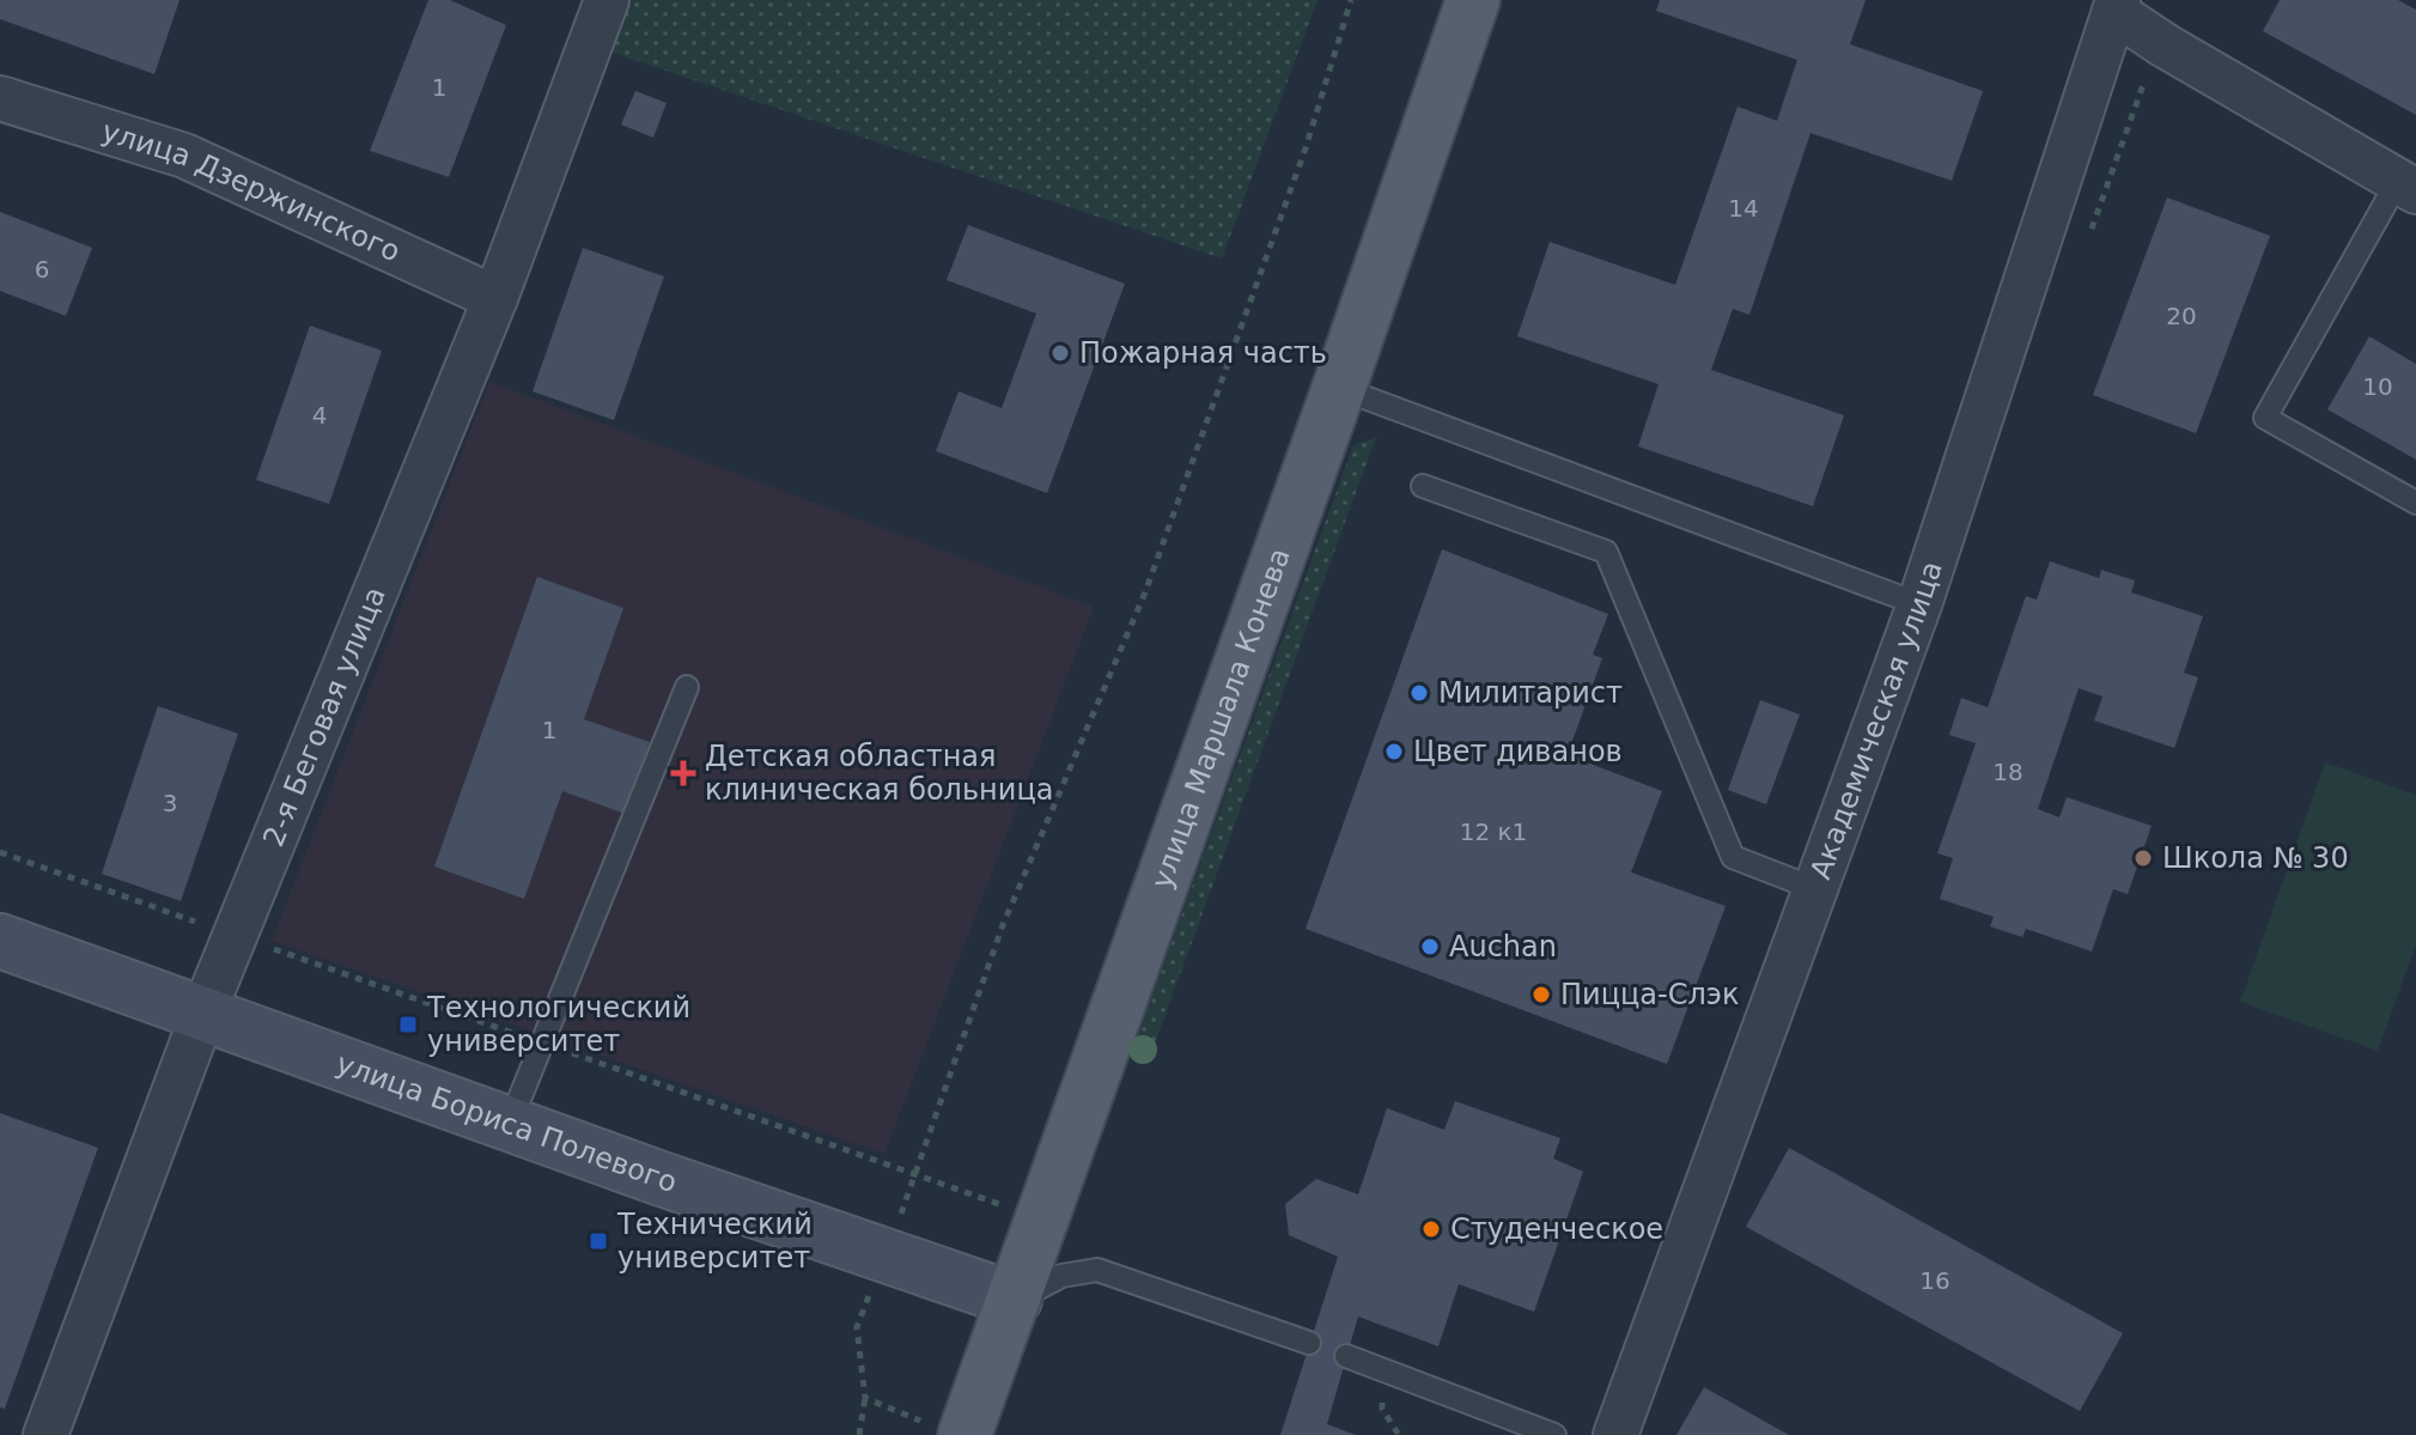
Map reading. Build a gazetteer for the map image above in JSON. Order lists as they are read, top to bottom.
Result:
{
  "streets": {
    "main road": ["улица Маршала Конева", "улица Бориса Полевого"],
    "street": ["улица Дзержинского", "2-я Беговая улица", "Академическая улица"]
  },
  "crossings": [
    ["улица Дзержинского", "2-я Беговая улица"],
    ["2-я Беговая улица", "улица Бориса Полевого"],
    ["улица Маршала Конева", "улица Бориса Полевого"]
  ],
  "places": {
    "other": [
      "Пожарная часть",
      "Милитарист",
      "Цвет диванов",
      "Школа № 30",
      "Auchan",
      "Пицца-Слэк",
      "Студенческое"
    ],
    "health": ["Детская областная клиническая больница"],
    "transit": ["Технологический университет", "Технический университет"]
  },
  "house_numbers": [
    "1",
    "14",
    "6",
    "20",
    "10",
    "4",
    "1",
    "18",
    "3",
    "12 к1",
    "16"
  ]
}
